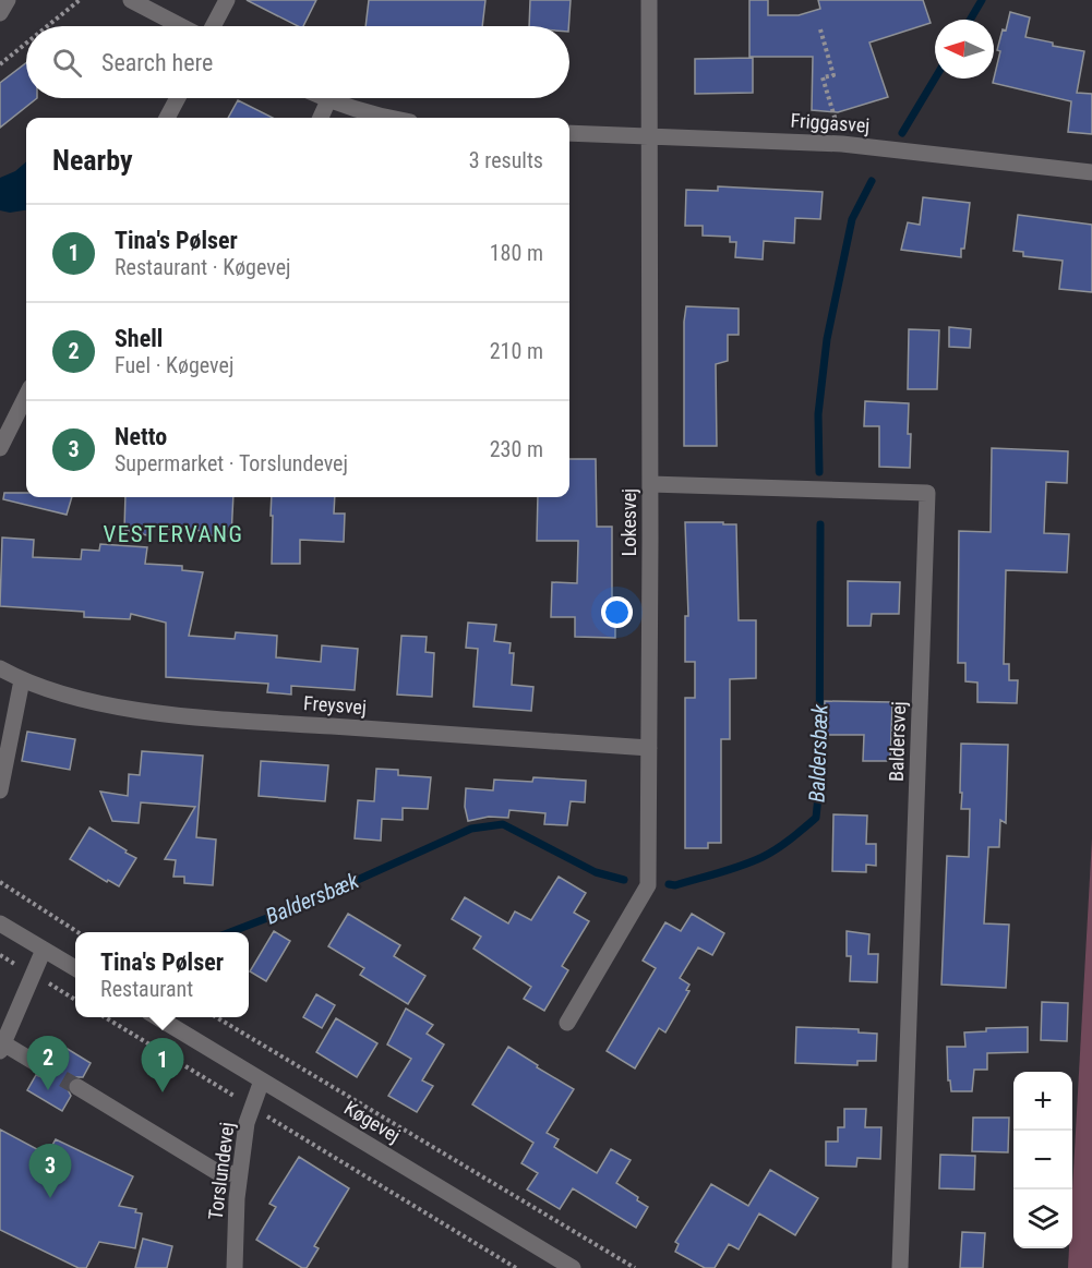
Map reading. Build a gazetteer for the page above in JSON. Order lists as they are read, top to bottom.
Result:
{
  "streets": {
    "street": [
      "Friggasvej",
      "Lokesvej",
      "Freysvej",
      "Baldersvej",
      "Køgevej",
      "Torslundevej"
    ]
  },
  "crossings": [
    ["Friggasvej", "Lokesvej"],
    ["Lokesvej", "Freysvej"],
    ["Lokesvej", "Baldersvej"],
    ["Køgevej", "Torslundevej"]
  ],
  "districts": ["VESTERVANG"],
  "water": ["Baldersbæk"],
  "north": "left",
  "page": {
    "search": "Search here",
    "heading": ["Nearby", "3 results"],
    "list": [
      {
        "mark": "1",
        "name": "Tina's Pølser",
        "note": "Restaurant · Køgevej",
        "value": "180 m"
      },
      {
        "mark": "2",
        "name": "Shell",
        "note": "Fuel · Køgevej",
        "value": "210 m"
      },
      {
        "mark": "3",
        "name": "Netto",
        "note": "Supermarket · Torslundevej",
        "value": "230 m"
      }
    ],
    "popup": ["Tina's Pølser", "Restaurant"],
    "pins": ["2", "1", "3"],
    "map_buttons": ["+", "−"]
  }
}
